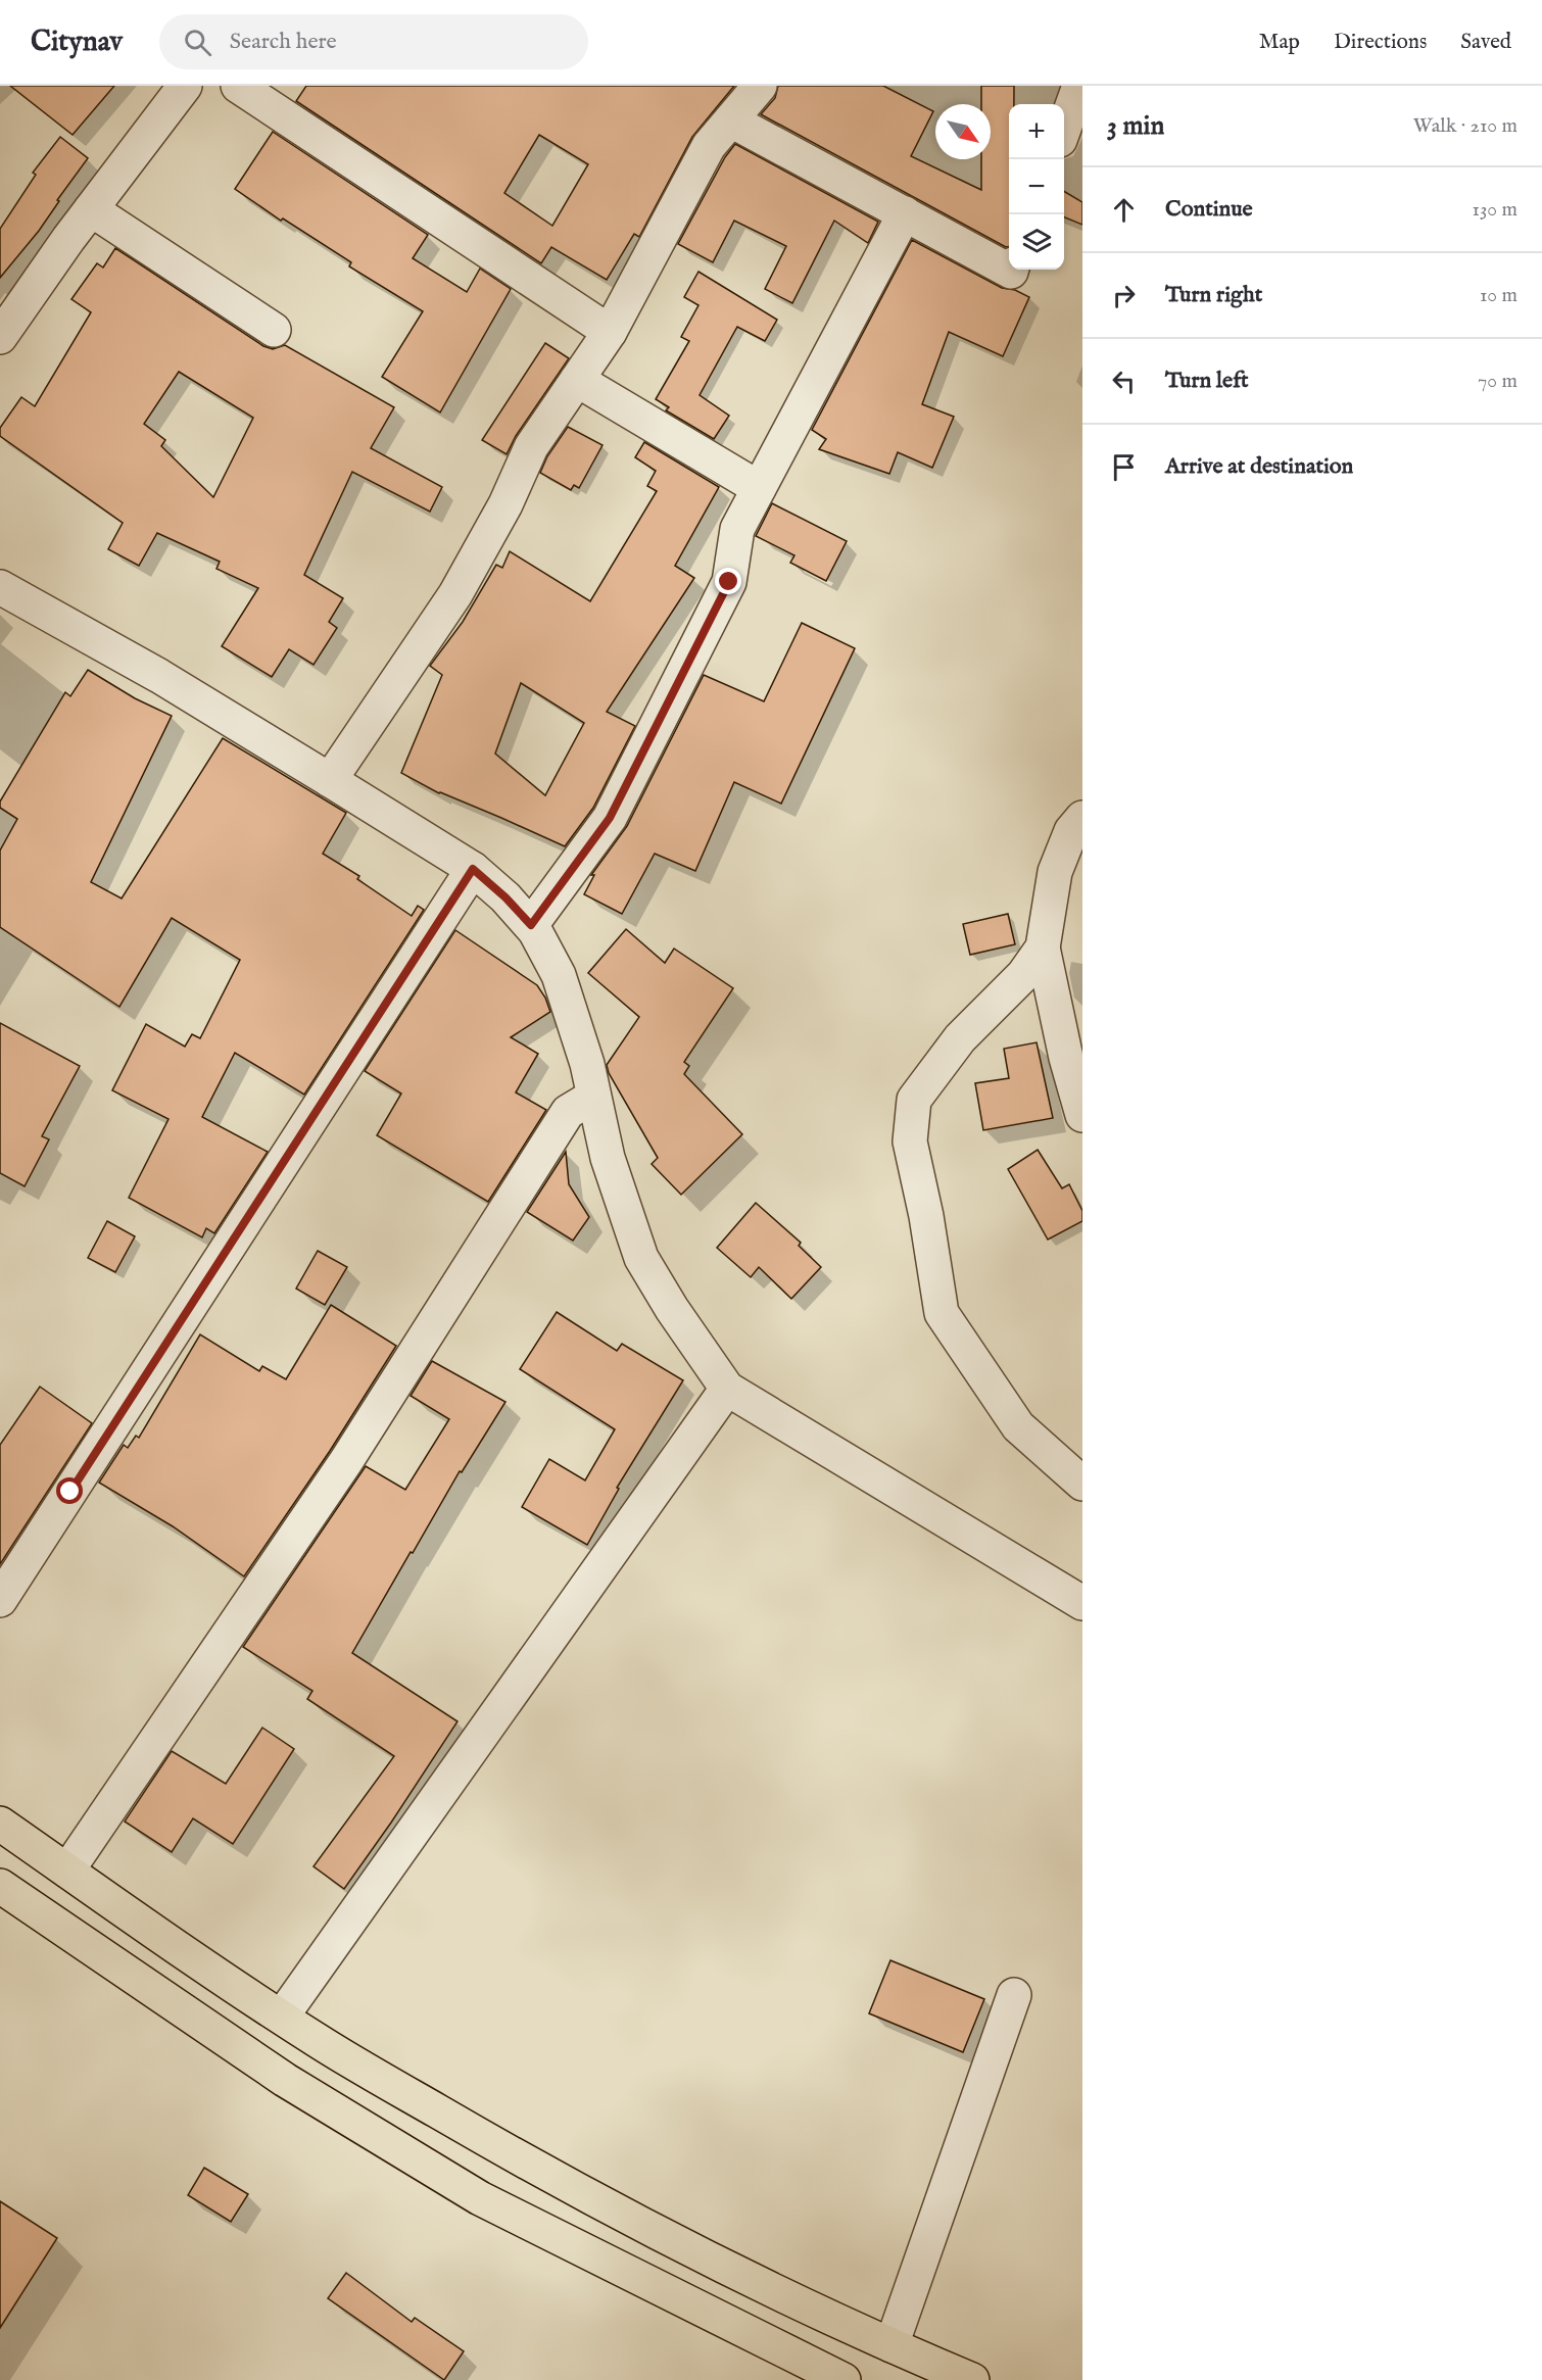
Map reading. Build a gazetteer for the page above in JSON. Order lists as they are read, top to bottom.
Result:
{
  "north": "bottom right",
  "page": {
    "header": "Citynav",
    "search": "Search here",
    "nav": ["Map", "Directions", "Saved"],
    "heading": ["3 min", "Walk · 210 m"],
    "map_buttons": ["+", "−"],
    "list": [
      ["Continue", "130 m"],
      ["Turn right", "10 m"],
      ["Turn left", "70 m"],
      "Arrive at destination"
    ]
  }
}
